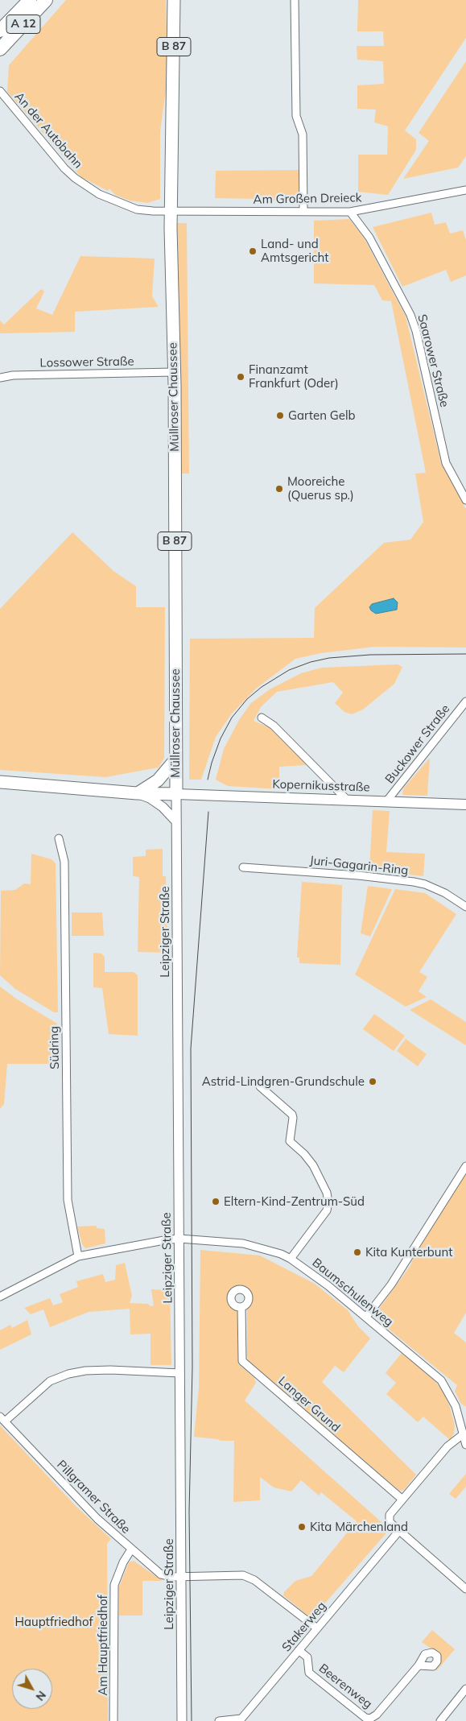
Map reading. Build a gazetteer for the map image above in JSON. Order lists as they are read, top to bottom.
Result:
{
  "streets": {
    "highway": ["A 12"],
    "main road": ["B 87", "Müllroser Chaussee", "Kopernikusstraße"],
    "street": [
      "An der Autobahn",
      "Am Großen Dreieck",
      "Saarower Straße",
      "Lossower Straße",
      "Buckower Straße",
      "Juri-Gagarin-Ring",
      "Leipziger Straße",
      "Südring",
      "Baumschulenweg",
      "Langer Grund",
      "Pillgramer Straße",
      "Stakerweg",
      "Am Hauptfriedhof",
      "Beerenweg"
    ]
  },
  "crossings": [
    ["An der Autobahn", "Am Großen Dreieck"],
    ["An der Autobahn", "Müllroser Chaussee"],
    ["Am Großen Dreieck", "Saarower Straße"],
    ["Am Großen Dreieck", "Müllroser Chaussee"],
    ["Lossower Straße", "Müllroser Chaussee"],
    ["Müllroser Chaussee", "Kopernikusstraße"],
    ["Müllroser Chaussee", "Leipziger Straße"],
    ["Buckower Straße", "Kopernikusstraße"],
    ["Kopernikusstraße", "Leipziger Straße"],
    ["Leipziger Straße", "Baumschulenweg"],
    ["Leipziger Straße", "Pillgramer Straße"],
    ["Pillgramer Straße", "Stakerweg"],
    ["Pillgramer Straße", "Am Hauptfriedhof"],
    ["Stakerweg", "Beerenweg"]
  ],
  "parks": ["Hauptfriedhof"],
  "places": [
    "Land- und Amtsgericht",
    "Finanzamt Frankfurt (Oder)",
    "Garten Gelb",
    "Mooreiche (Querus sp.)",
    "Astrid-Lindgren-Grundschule",
    "Eltern-Kind-Zentrum-Süd",
    "Kita Kunterbunt",
    "Kita Märchenland"
  ],
  "north": "bottom right"
}
